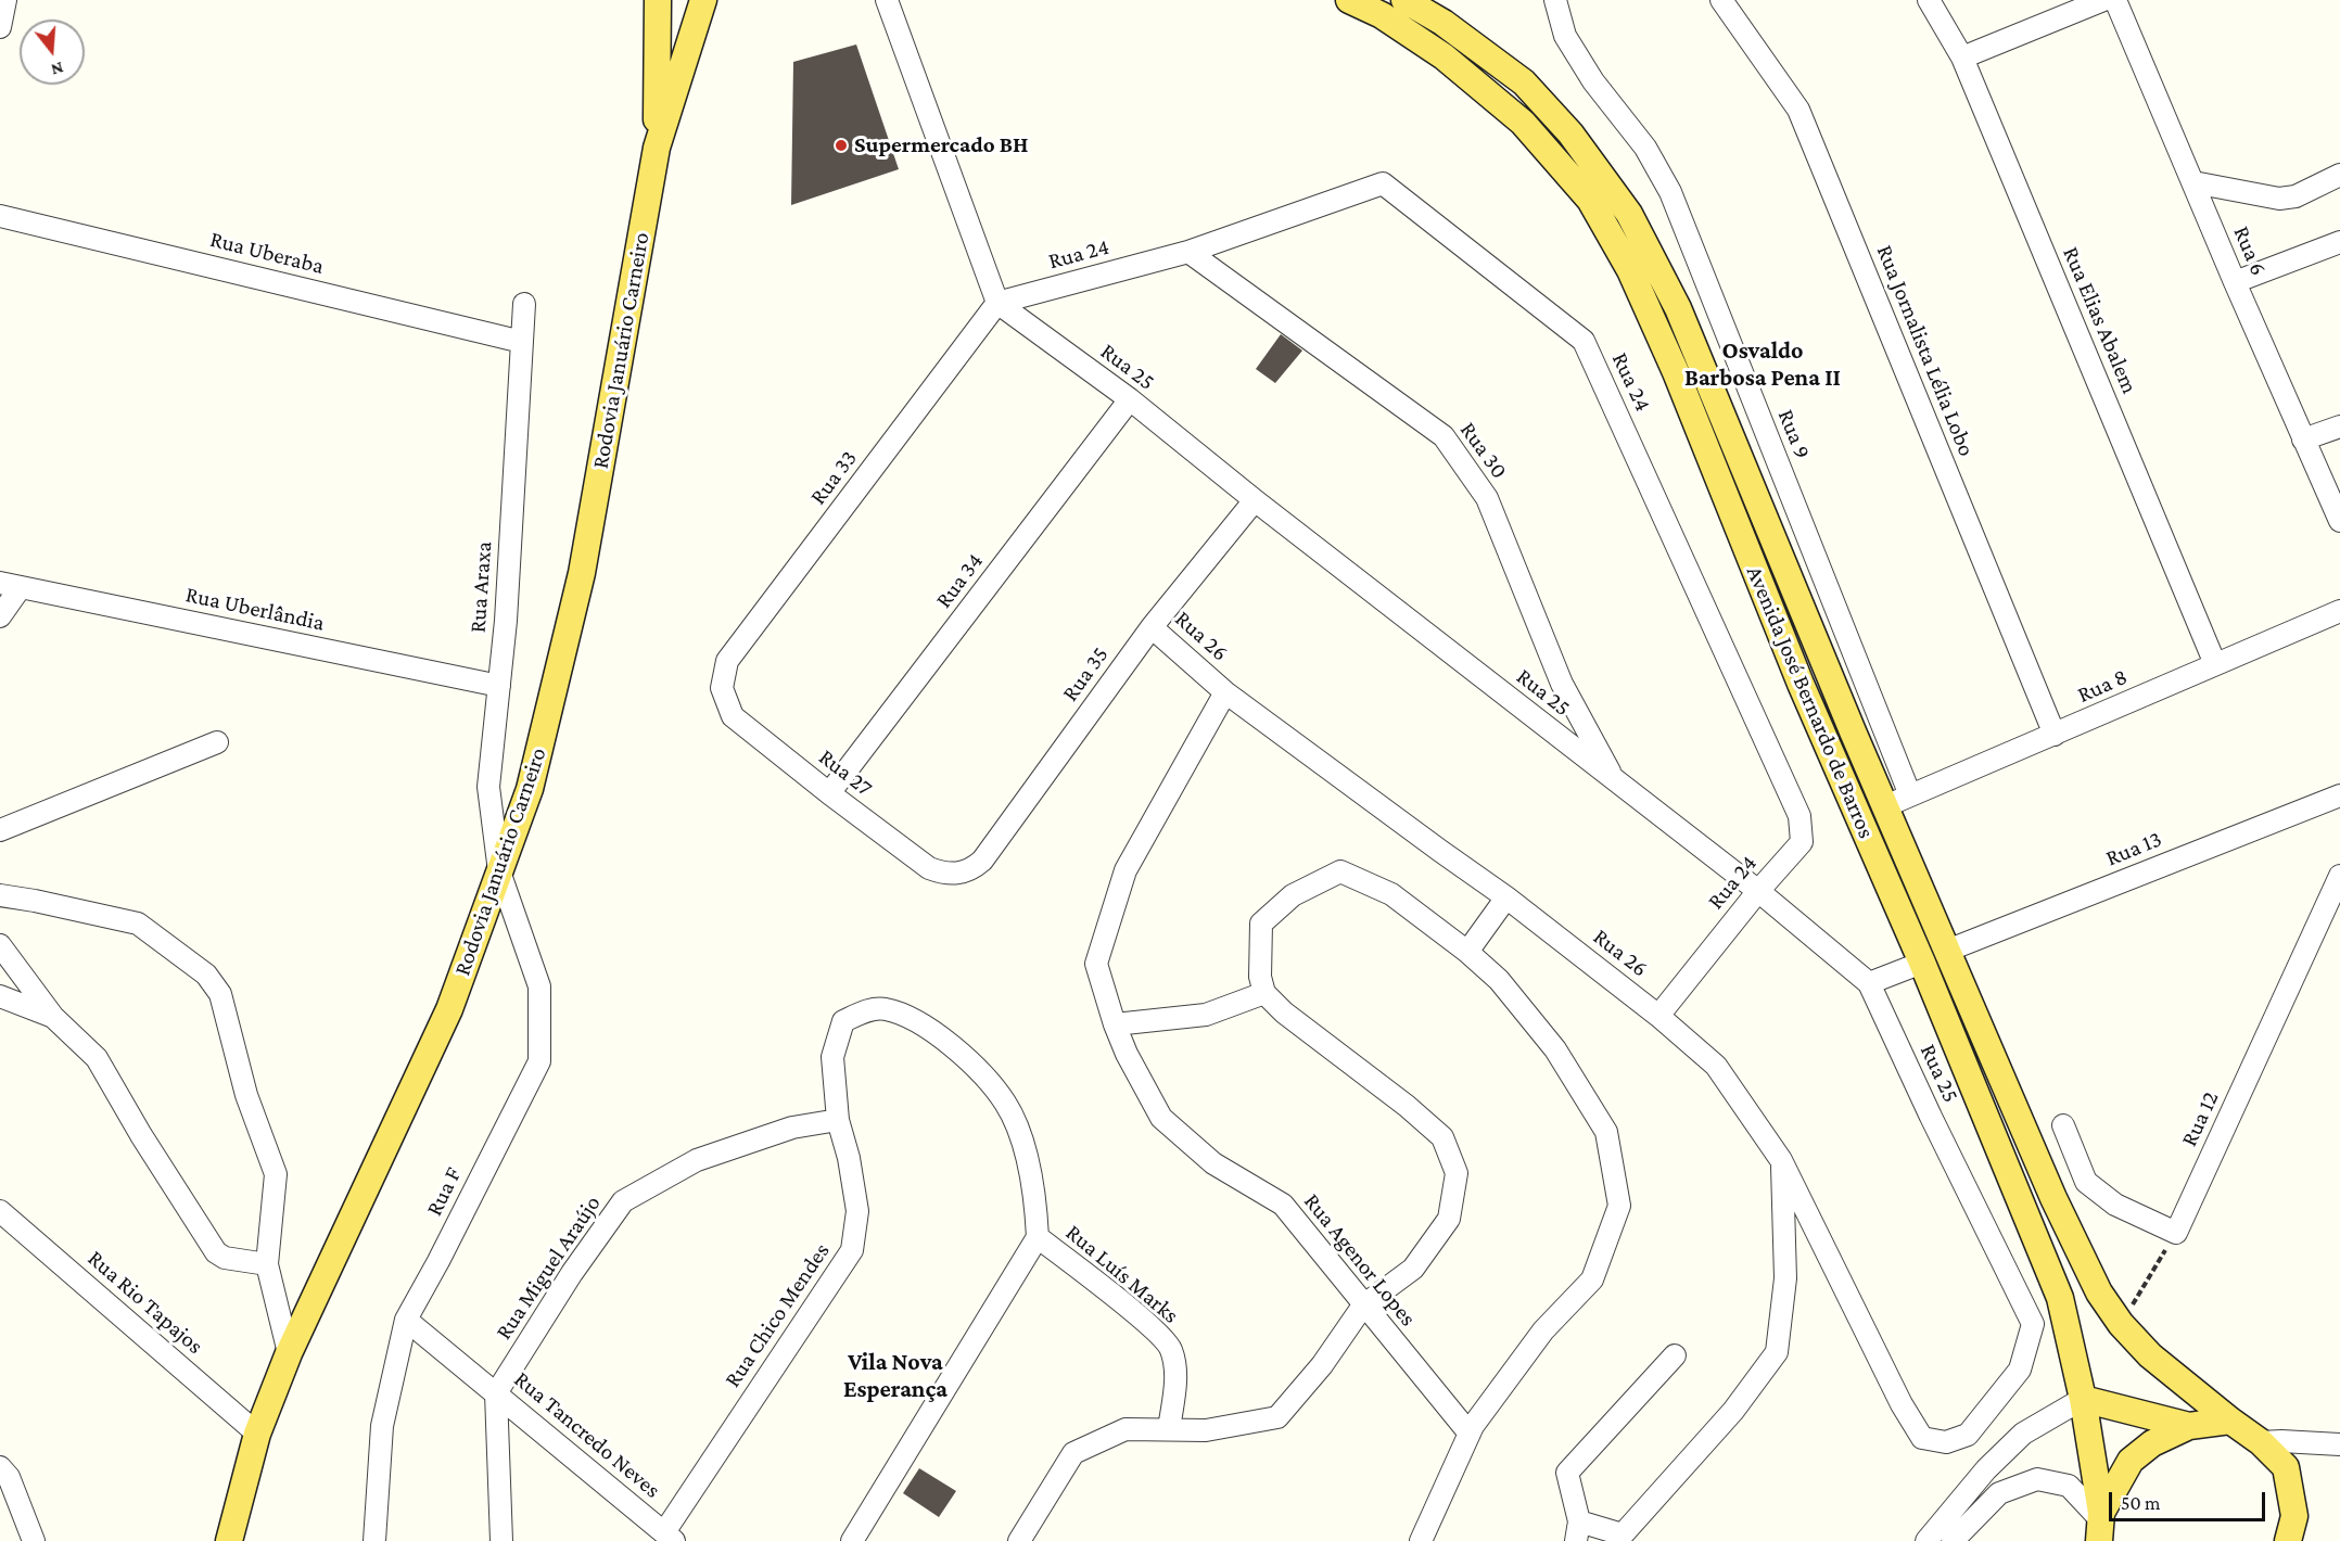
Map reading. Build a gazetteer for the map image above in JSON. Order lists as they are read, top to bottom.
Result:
{
  "streets": {
    "main road": ["Rodovia Januário Carneiro", "Avenida José Bernardo de Barros"],
    "street": [
      "Rua 6",
      "Rua Uberaba",
      "Rua 24",
      "Rua Elias Abalem",
      "Rua Jornalista Lélia Lobo",
      "Rua 25",
      "Rua 9",
      "Rua 30",
      "Rua 33",
      "Rua 34",
      "Rua Araxa",
      "Rua Uberlândia",
      "Rua 26",
      "Rua 35",
      "Rua 8",
      "Rua 27",
      "Rua 13",
      "Rua 12",
      "Rua F",
      "Rua Agenor Lopes",
      "Rua Miguel Araújo",
      "Rua Luís Marks",
      "Rua Rio Tapajos",
      "Rua Chico Mendes",
      "Rua Tancredo Neves"
    ]
  },
  "crossings": [
    ["Rua Uberaba", "Rua Araxa"],
    ["Rua 24", "Rua 25"],
    ["Rua 24", "Rua 30"],
    ["Rua 24", "Rua 33"],
    ["Rua 24", "Rua 26"],
    ["Rua Elias Abalem", "Rua 8"],
    ["Rodovia Januário Carneiro", "Rua Araxa"],
    ["Rodovia Januário Carneiro", "Rua F"],
    ["Rodovia Januário Carneiro", "Rua Rio Tapajos"],
    ["Rua Jornalista Lélia Lobo", "Rua 8"],
    ["Rua 25", "Rua 30"],
    ["Rua 25", "Rua 33"],
    ["Rua 25", "Rua 34"],
    ["Rua 25", "Rua 26"],
    ["Rua 25", "Rua 35"],
    ["Rua 9", "Rua 8"],
    ["Rua 33", "Rua 27"],
    ["Rua 34", "Rua 27"],
    ["Rua Araxa", "Rua Uberlândia"],
    ["Rua Araxa", "Rua F"],
    ["Rua 26", "Rua 35"],
    ["Rua 26", "Rua Agenor Lopes"],
    ["Rua 35", "Rua 27"],
    ["Rua 8", "Avenida José Bernardo de Barros"],
    ["Avenida José Bernardo de Barros", "Rua 13"],
    ["Rua F", "Rua Tancredo Neves"],
    ["Rua Miguel Araújo", "Rua Chico Mendes"],
    ["Rua Miguel Araújo", "Rua Tancredo Neves"],
    ["Rua Luís Marks", "Rua Chico Mendes"],
    ["Rua Chico Mendes", "Rua Tancredo Neves"]
  ],
  "districts": ["Osvaldo Barbosa Pena II", "Vila Nova Esperança"],
  "places": ["Supermercado BH"],
  "scale_bar": "50 m",
  "north": "bottom"
}
